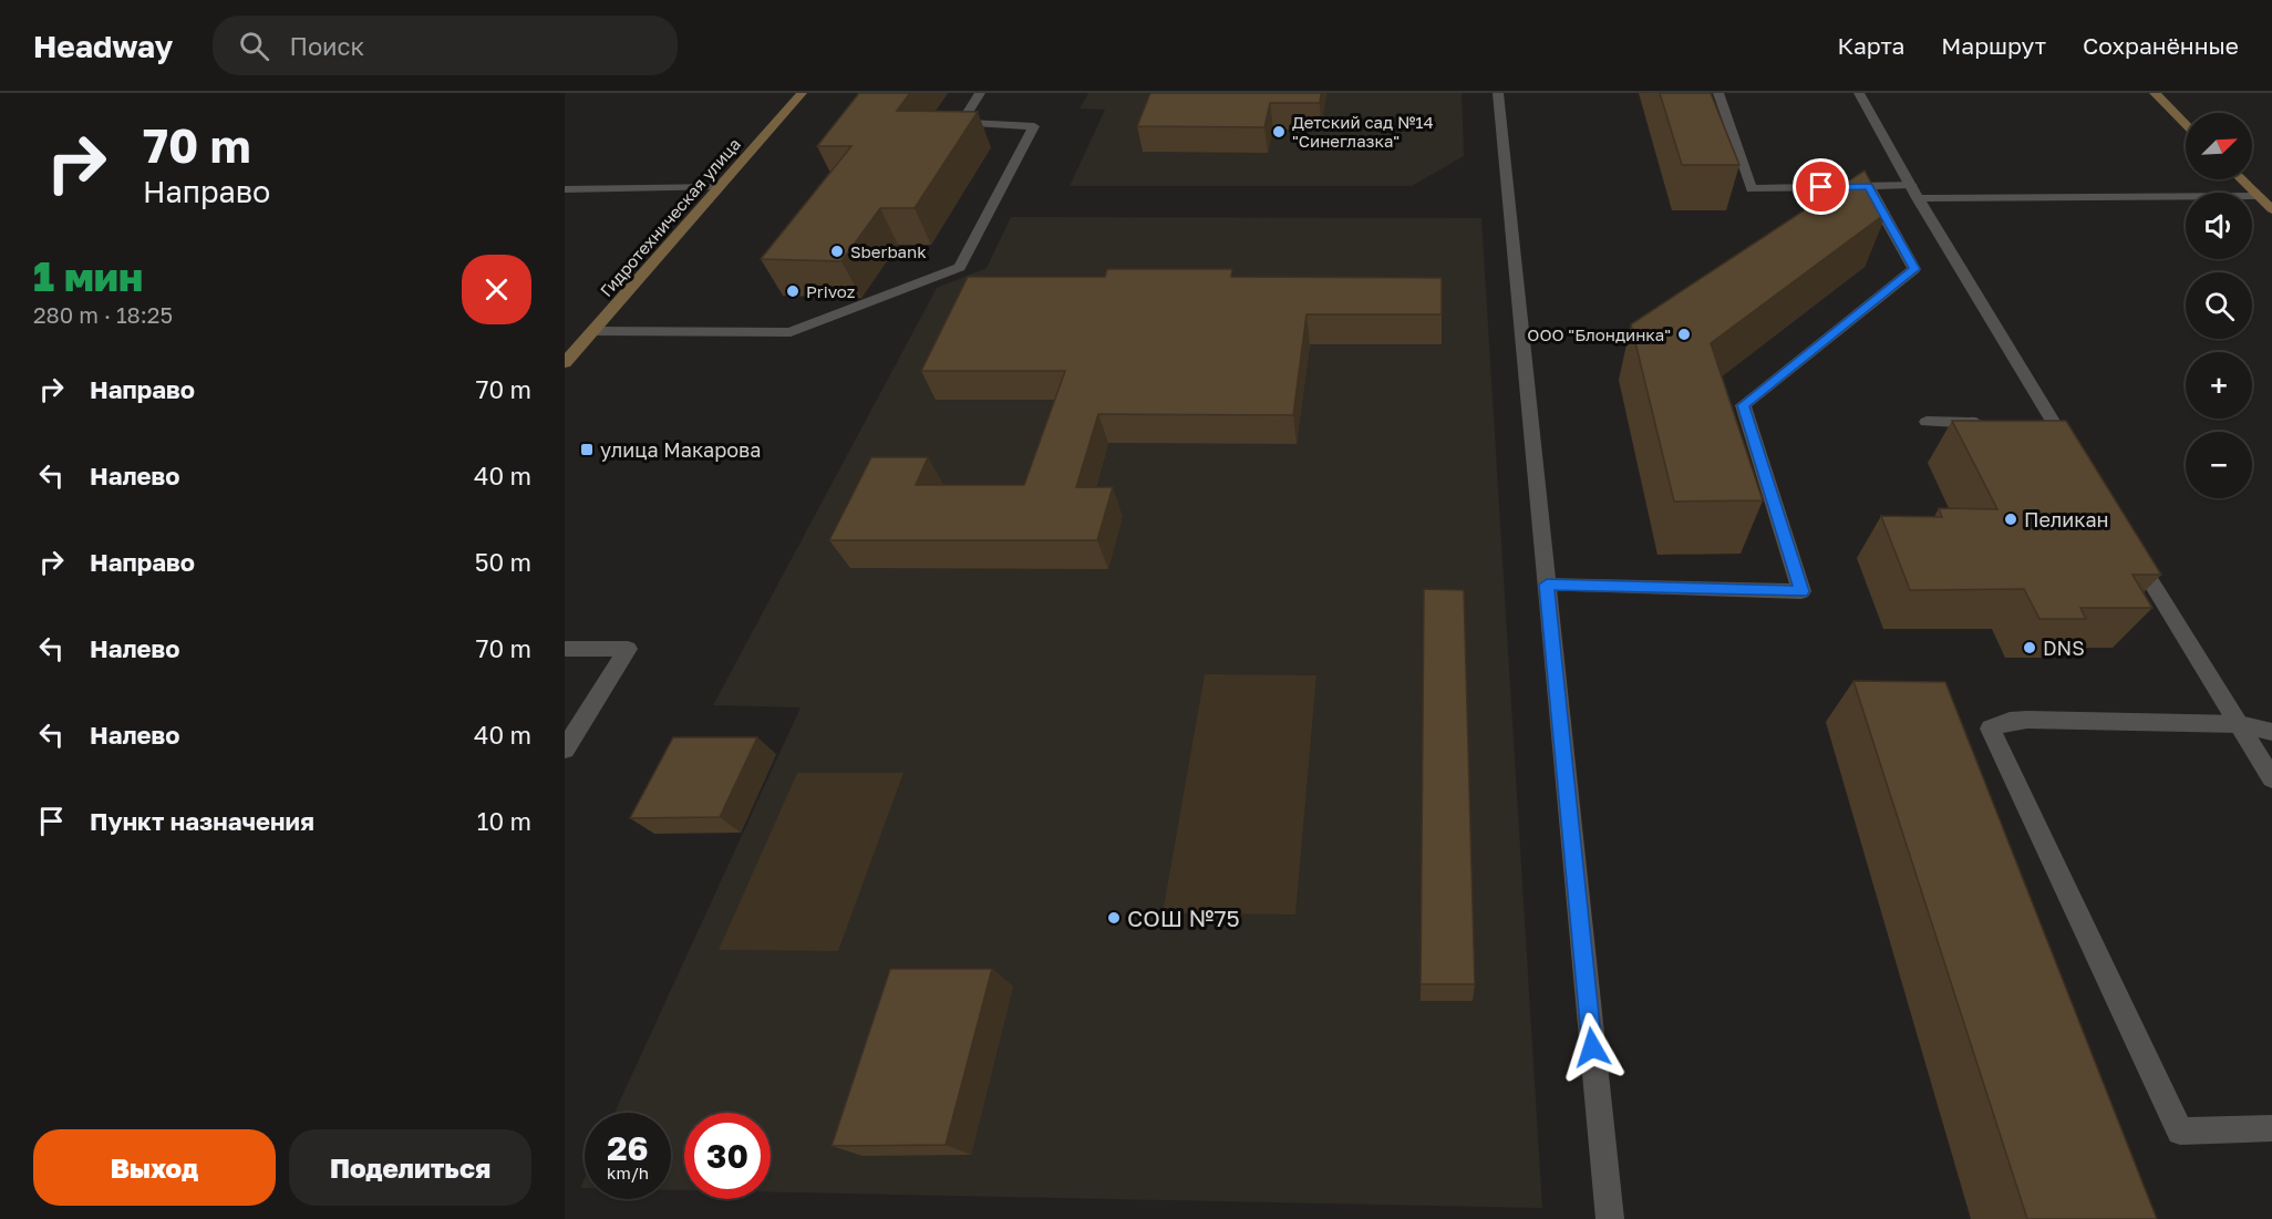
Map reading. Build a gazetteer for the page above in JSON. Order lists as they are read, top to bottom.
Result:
{
  "streets": {
    "main road": ["Гидротехническая улица"]
  },
  "places": {
    "other": [
      "Детский сад №14 \"Синеглазка\"",
      "Sberbank",
      "Privoz",
      "ООО \"Блондинка\"",
      "Пеликан",
      "DNS",
      "СОШ №75"
    ],
    "transit": ["улица Макарова"]
  },
  "north": "top right",
  "page": {
    "header": "Headway",
    "search": "Поиск",
    "nav": ["Карта", "Маршрут", "Сохранённые"],
    "turn": ["70 m", "Направо"],
    "map_buttons": ["+", "−"],
    "heading": ["1 мин", "280 m · 18:25"],
    "list": [
      {
        "name": "Направо",
        "value": "70 m"
      },
      {
        "name": "Налево",
        "value": "40 m"
      },
      {
        "name": "Направо",
        "value": "50 m"
      },
      {
        "name": "Налево",
        "value": "70 m"
      },
      {
        "name": "Налево",
        "value": "40 m"
      },
      {
        "name": "Пункт назначения",
        "value": "10 m"
      }
    ],
    "speed": "26 km/h",
    "limit": "30",
    "buttons": ["Выход", "Поделиться"]
  }
}
